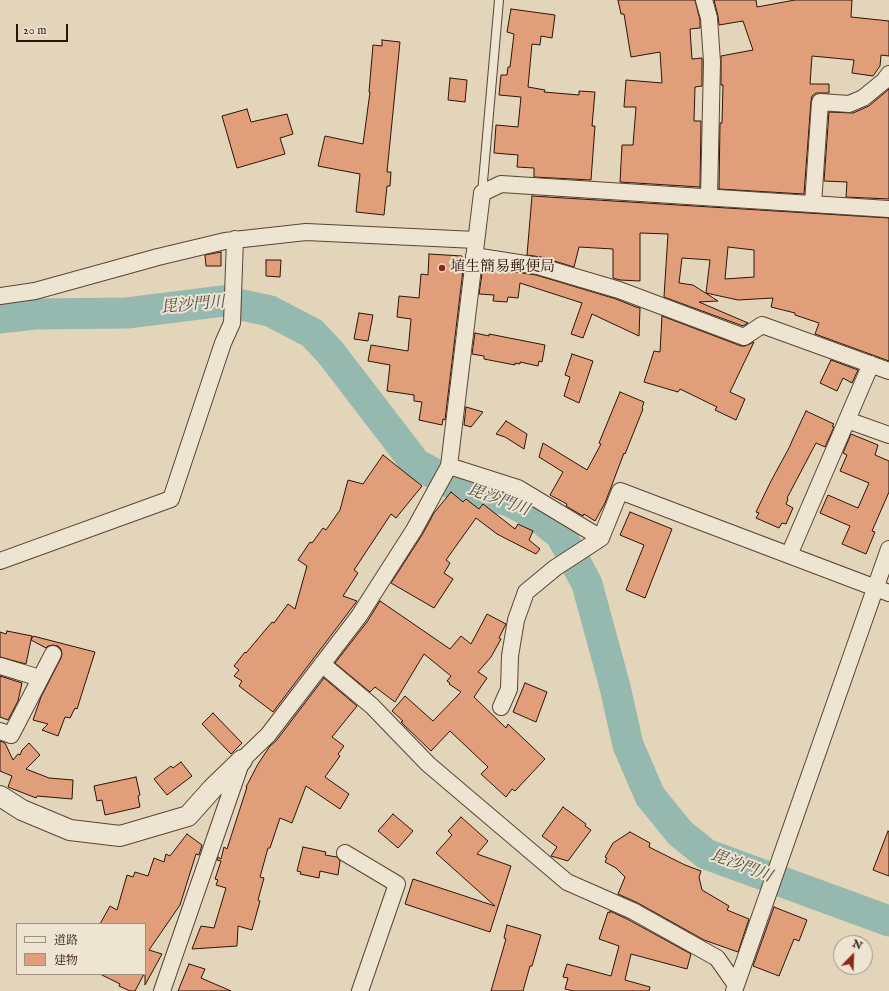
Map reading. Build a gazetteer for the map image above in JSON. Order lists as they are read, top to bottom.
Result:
{
  "water": ["毘沙門川"],
  "places": ["埴生簡易郵便局"],
  "legend": ["道路", "建物"],
  "scale_bar": "20 m",
  "north": "top right"
}
